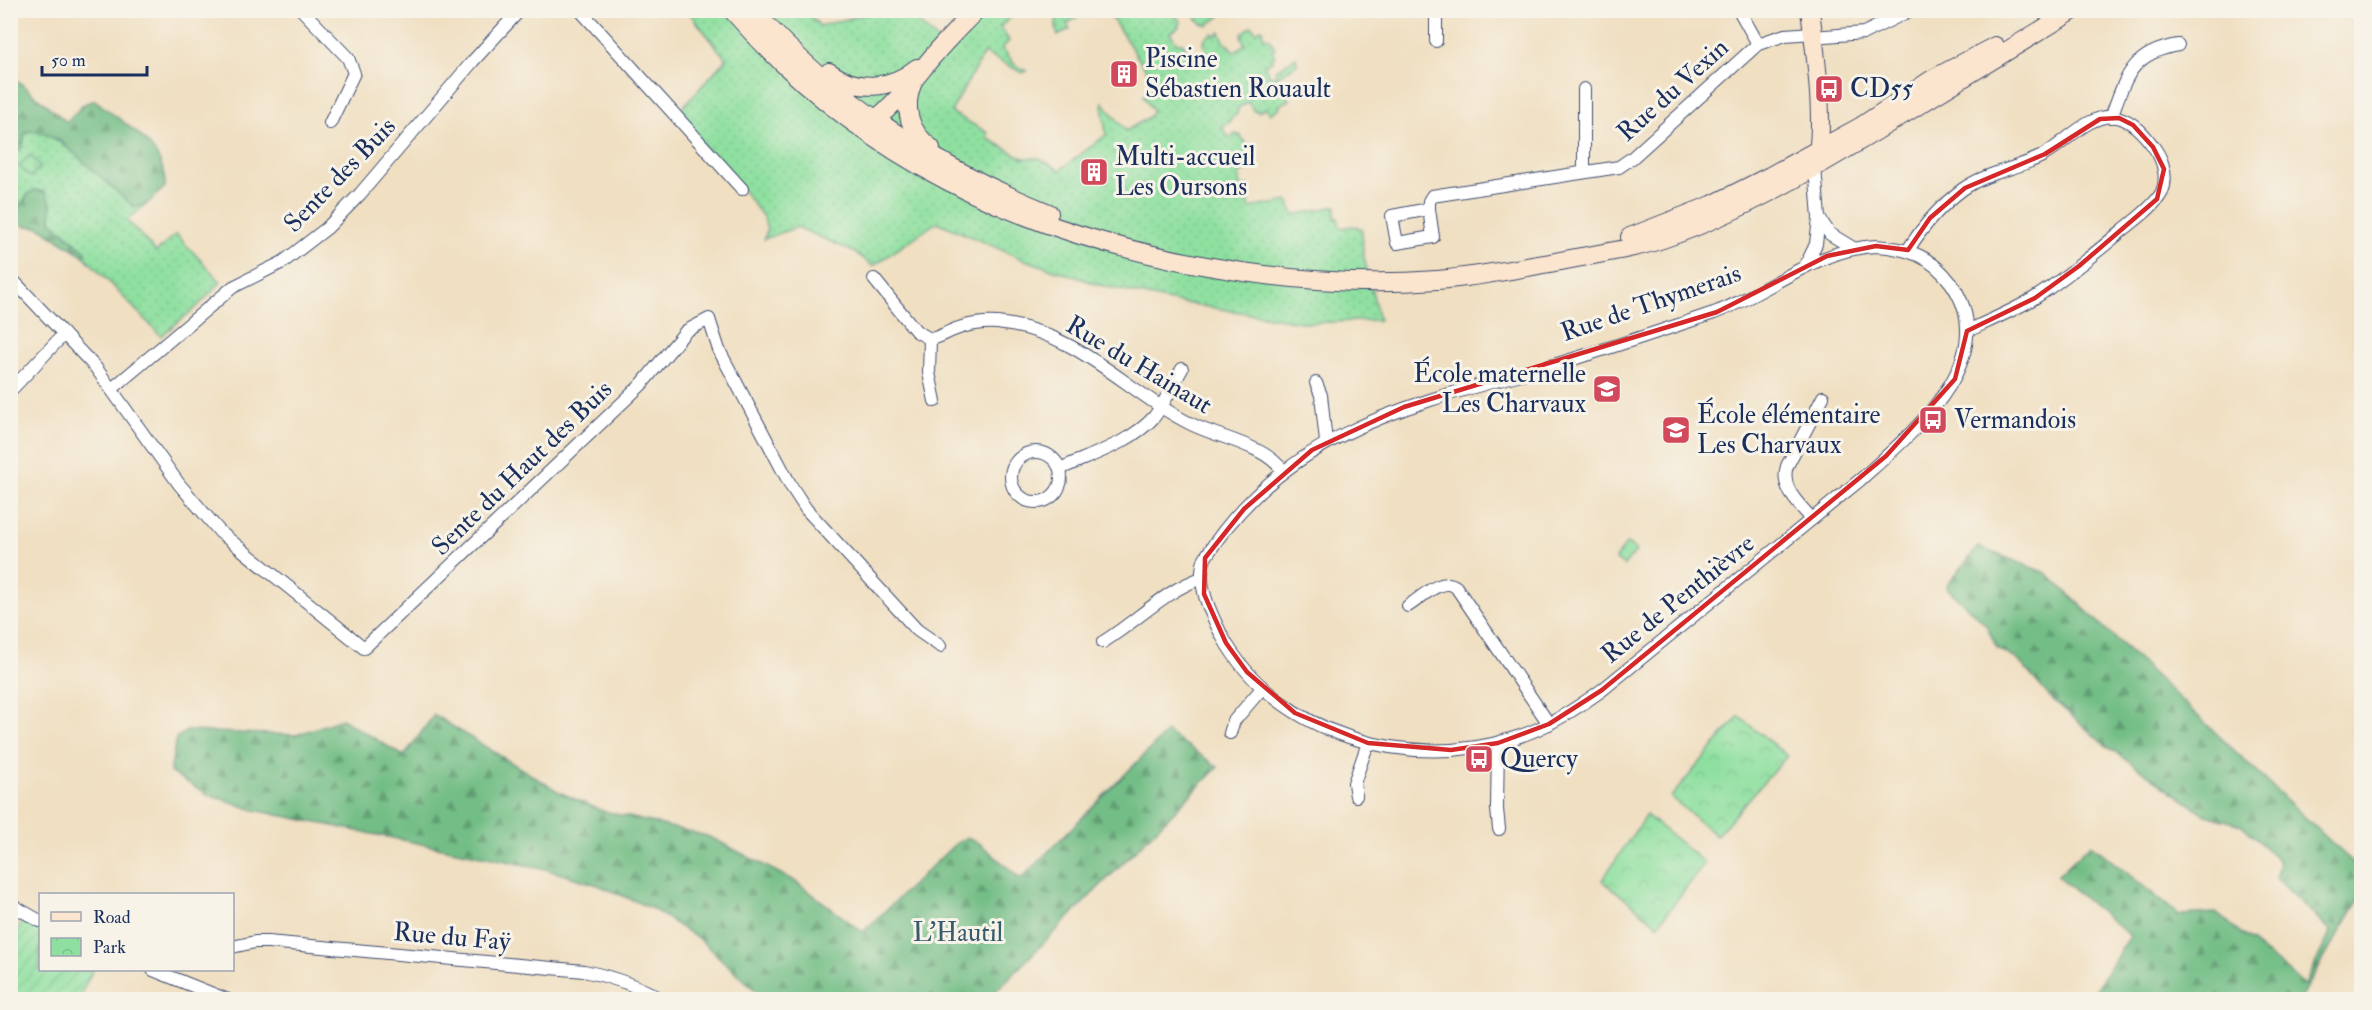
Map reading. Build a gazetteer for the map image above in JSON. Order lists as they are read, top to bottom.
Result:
{
  "streets": {
    "street": [
      "Rue du Vexin",
      "Sente des Buis",
      "Rue de Thymerais",
      "Rue du Hainaut",
      "Sente du Haut des Buis",
      "Rue de Penthièvre",
      "Rue du Faÿ"
    ]
  },
  "crossings": [
    ["Sente des Buis", "Sente du Haut des Buis"],
    ["Rue de Thymerais", "Rue du Hainaut"],
    ["Rue de Thymerais", "Rue de Penthièvre"]
  ],
  "parks": ["L'Hautil"],
  "places": {
    "building": ["Piscine Sébastien Rouault", "Multi-accueil Les Oursons"],
    "bus stop": ["CD55", "Vermandois", "Quercy"],
    "school or university": ["École maternelle Les Charvaux", "École élémentaire Les Charvaux"]
  },
  "legend": ["Road", "Park"],
  "scale_bar": "50 m"
}
